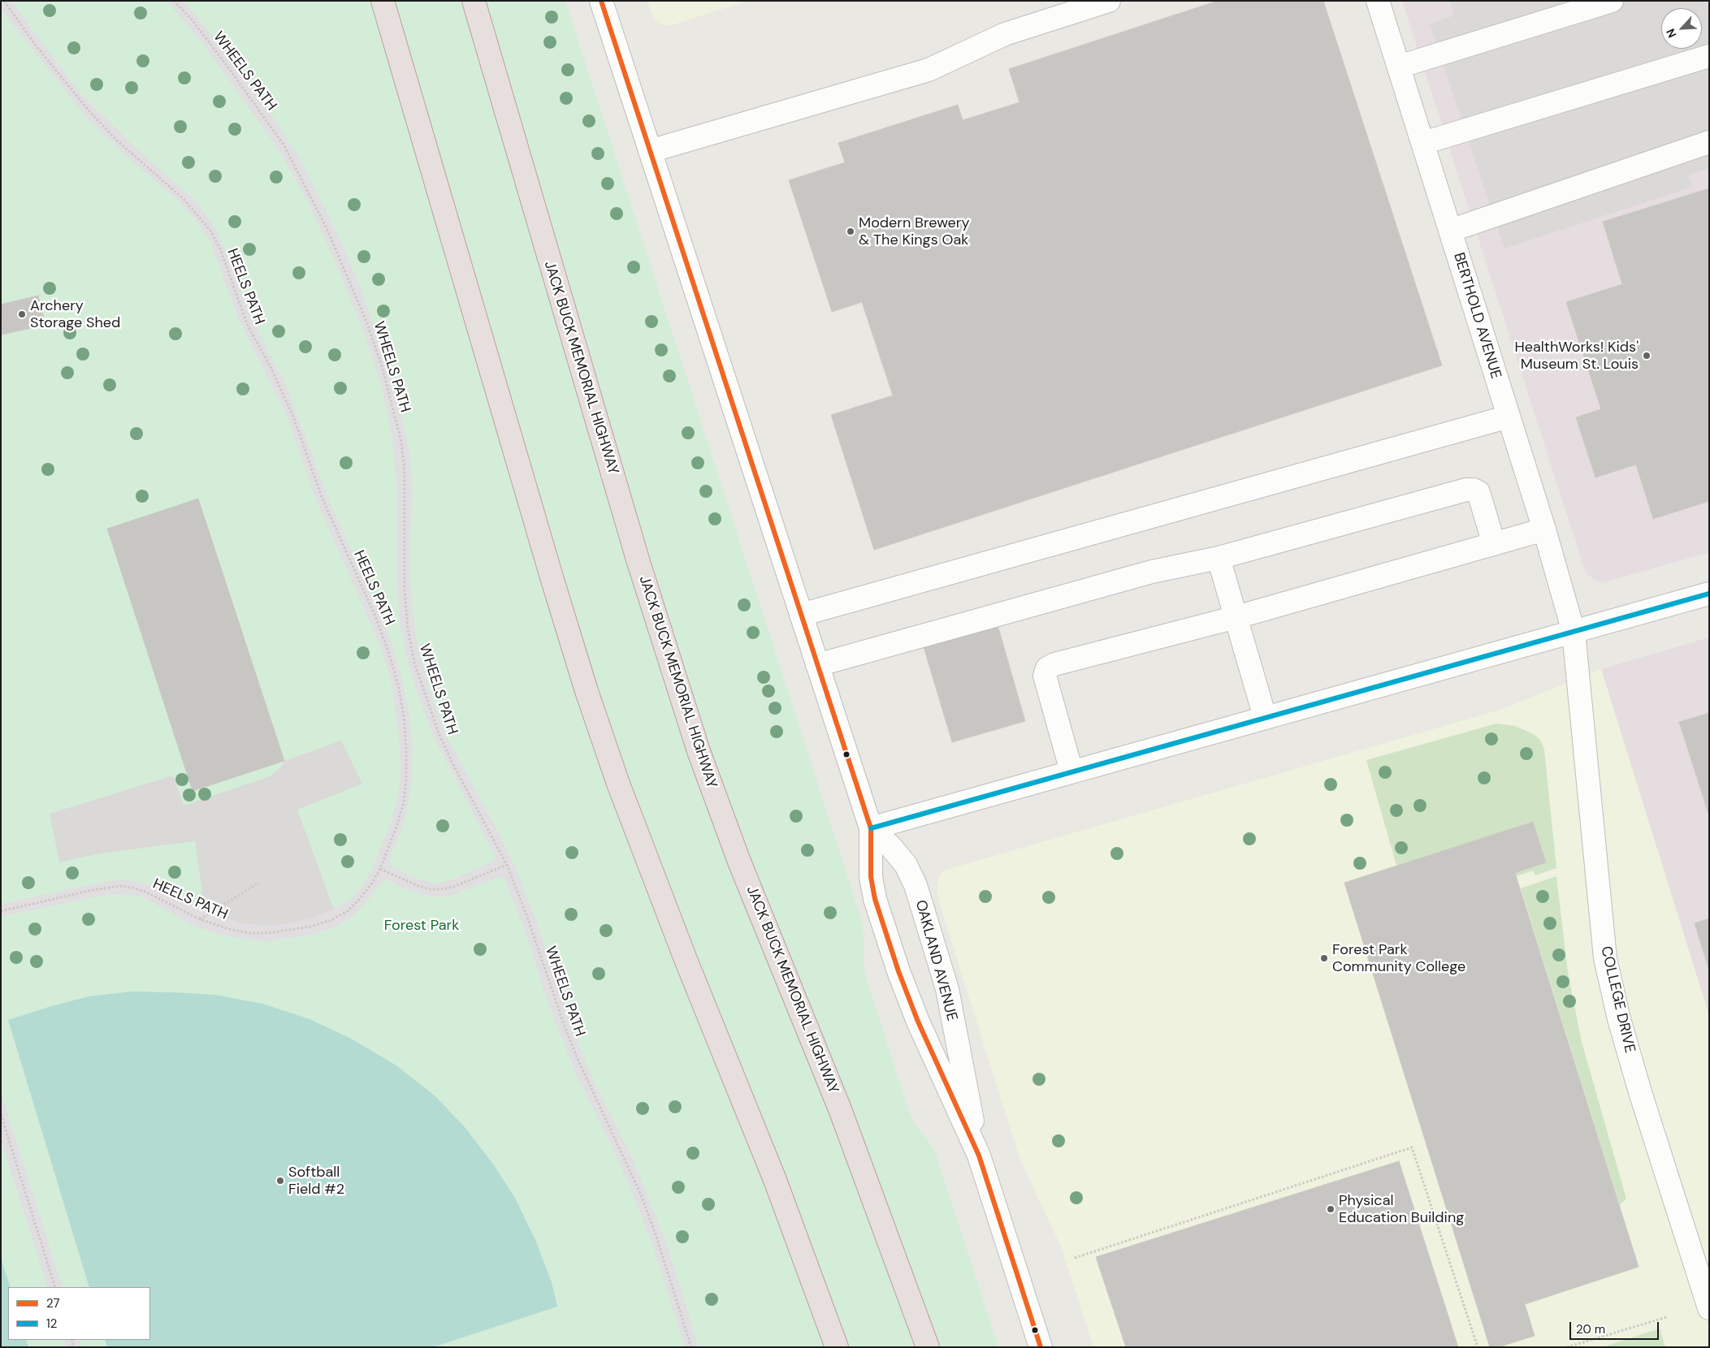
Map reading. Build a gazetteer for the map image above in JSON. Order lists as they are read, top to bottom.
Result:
{
  "streets": {
    "highway": ["JACK BUCK MEMORIAL HIGHWAY"],
    "street": ["BERTHOLD AVENUE", "OAKLAND AVENUE", "COLLEGE DRIVE"],
    "path": ["WHEELS PATH", "HEELS PATH"]
  },
  "crossings": [
    ["BERTHOLD AVENUE", "COLLEGE DRIVE"]
  ],
  "parks": ["Forest Park"],
  "places": [
    "Modern Brewery & The Kings Oak",
    "Archery Storage Shed",
    "HealthWorks! Kids' Museum St. Louis",
    "Forest Park Community College",
    "Softball Field #2",
    "Physical Education Building"
  ],
  "lines": ["transit line 27", "transit line 12"],
  "legend": ["27", "12"],
  "scale_bar": "20 m",
  "north": "bottom left"
}
